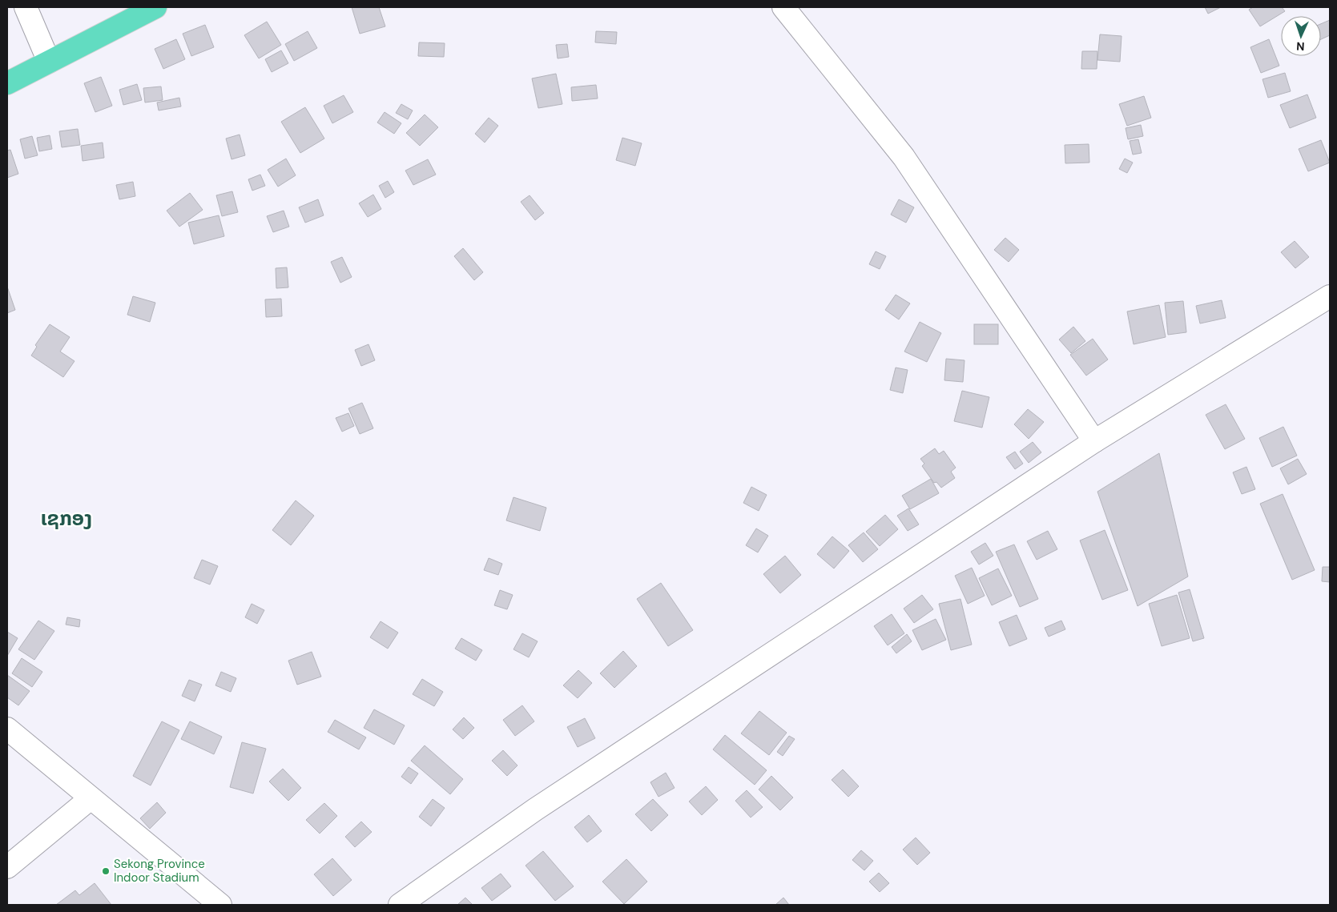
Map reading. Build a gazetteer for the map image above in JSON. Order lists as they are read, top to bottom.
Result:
{
  "districts": ["ເຊກອງ"],
  "places": ["Sekong Province Indoor Stadium"],
  "north": "bottom"
}
